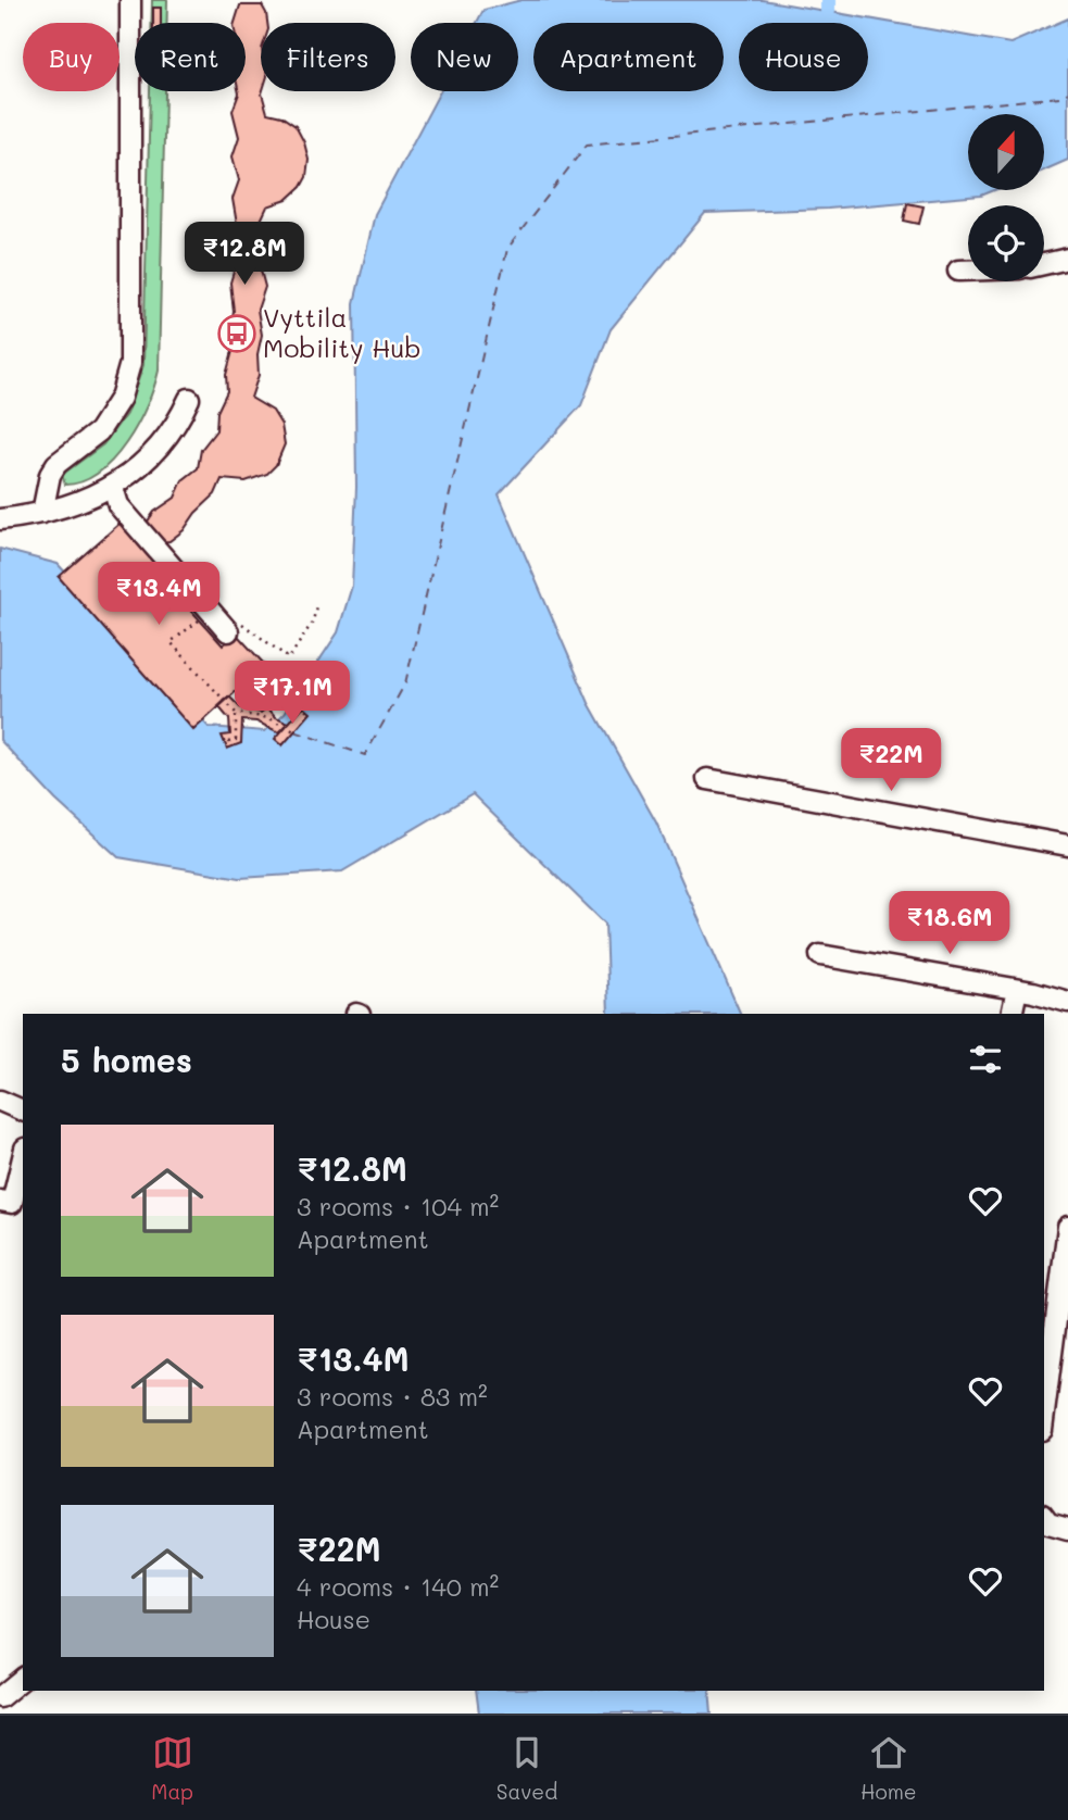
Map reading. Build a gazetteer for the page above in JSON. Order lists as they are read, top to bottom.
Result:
{
  "places": {
    "bus stop": ["Vyttila Mobility Hub"]
  },
  "north": "top",
  "page": {
    "chip": [
      "Buy",
      "Rent",
      "Filters",
      "New",
      "Apartment",
      "House"
    ],
    "price": [
      "₹12.8M",
      "₹13.4M",
      "₹17.1M",
      "₹22M",
      "₹18.6M"
    ],
    "heading": "5 homes",
    "list": [
      {
        "name": "₹12.8M",
        "note": "3 rooms · 104 m² · Apartment"
      },
      {
        "name": "₹13.4M",
        "note": "3 rooms · 83 m² · Apartment"
      },
      {
        "name": "₹22M",
        "note": "4 rooms · 140 m² · House"
      }
    ],
    "tabs": ["Map", "Saved", "Home"]
  }
}
